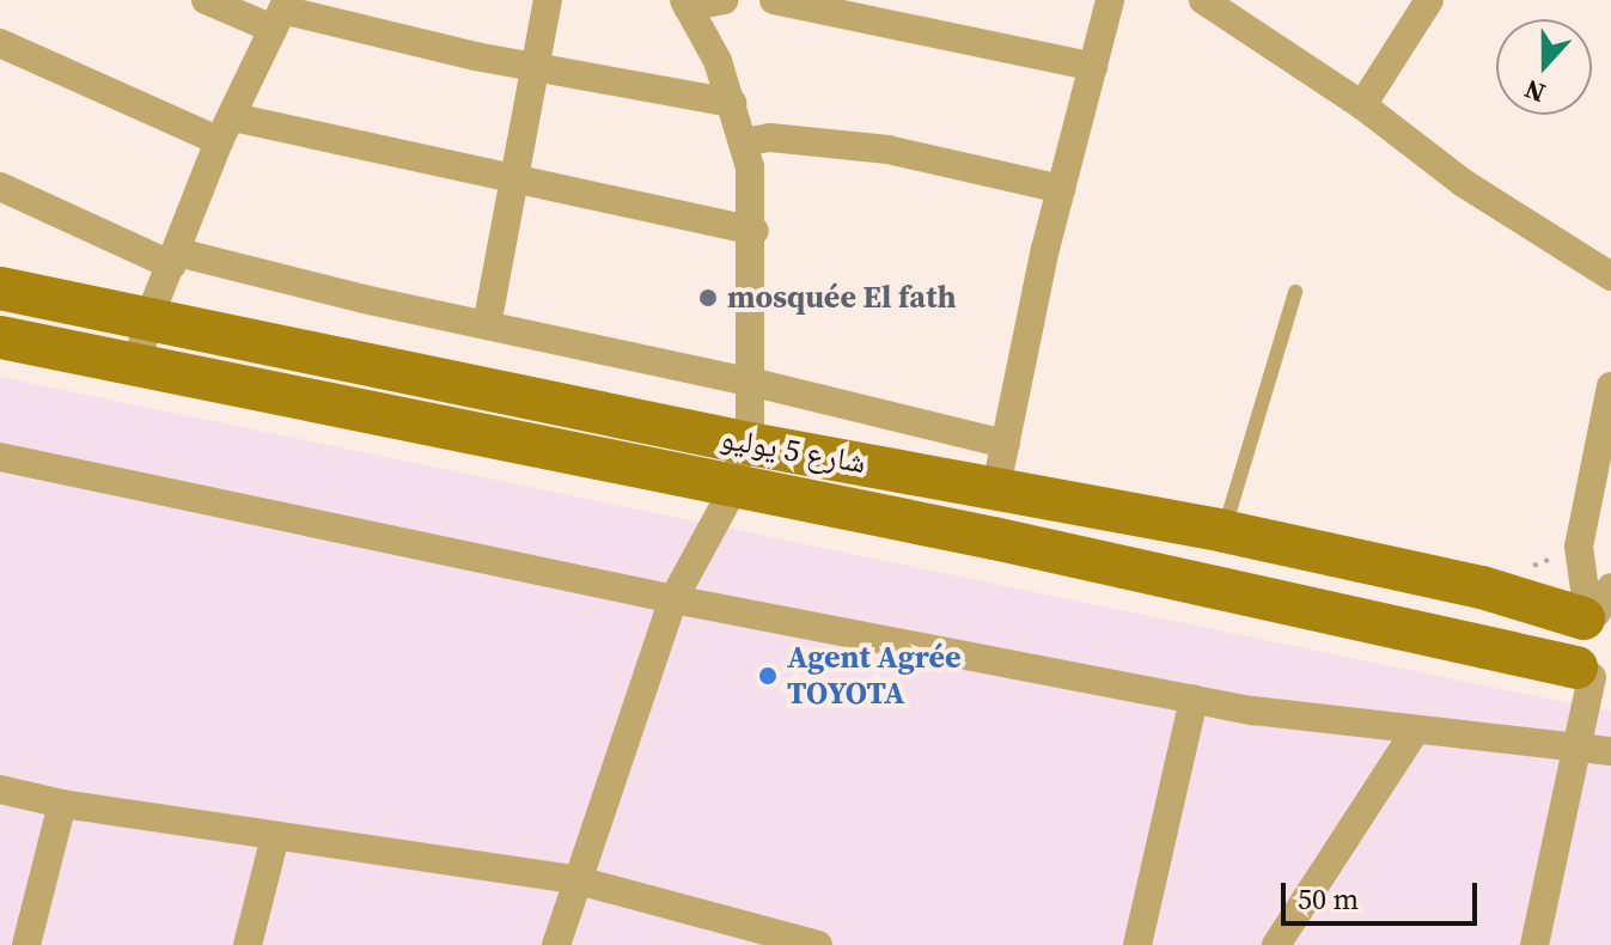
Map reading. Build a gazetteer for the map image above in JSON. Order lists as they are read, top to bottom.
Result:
{
  "streets": {
    "main road": ["شارع 5 يوليو"]
  },
  "places": ["mosquée El fath", "Agent Agrée TOYOTA"],
  "scale_bar": "50 m",
  "north": "bottom"
}
